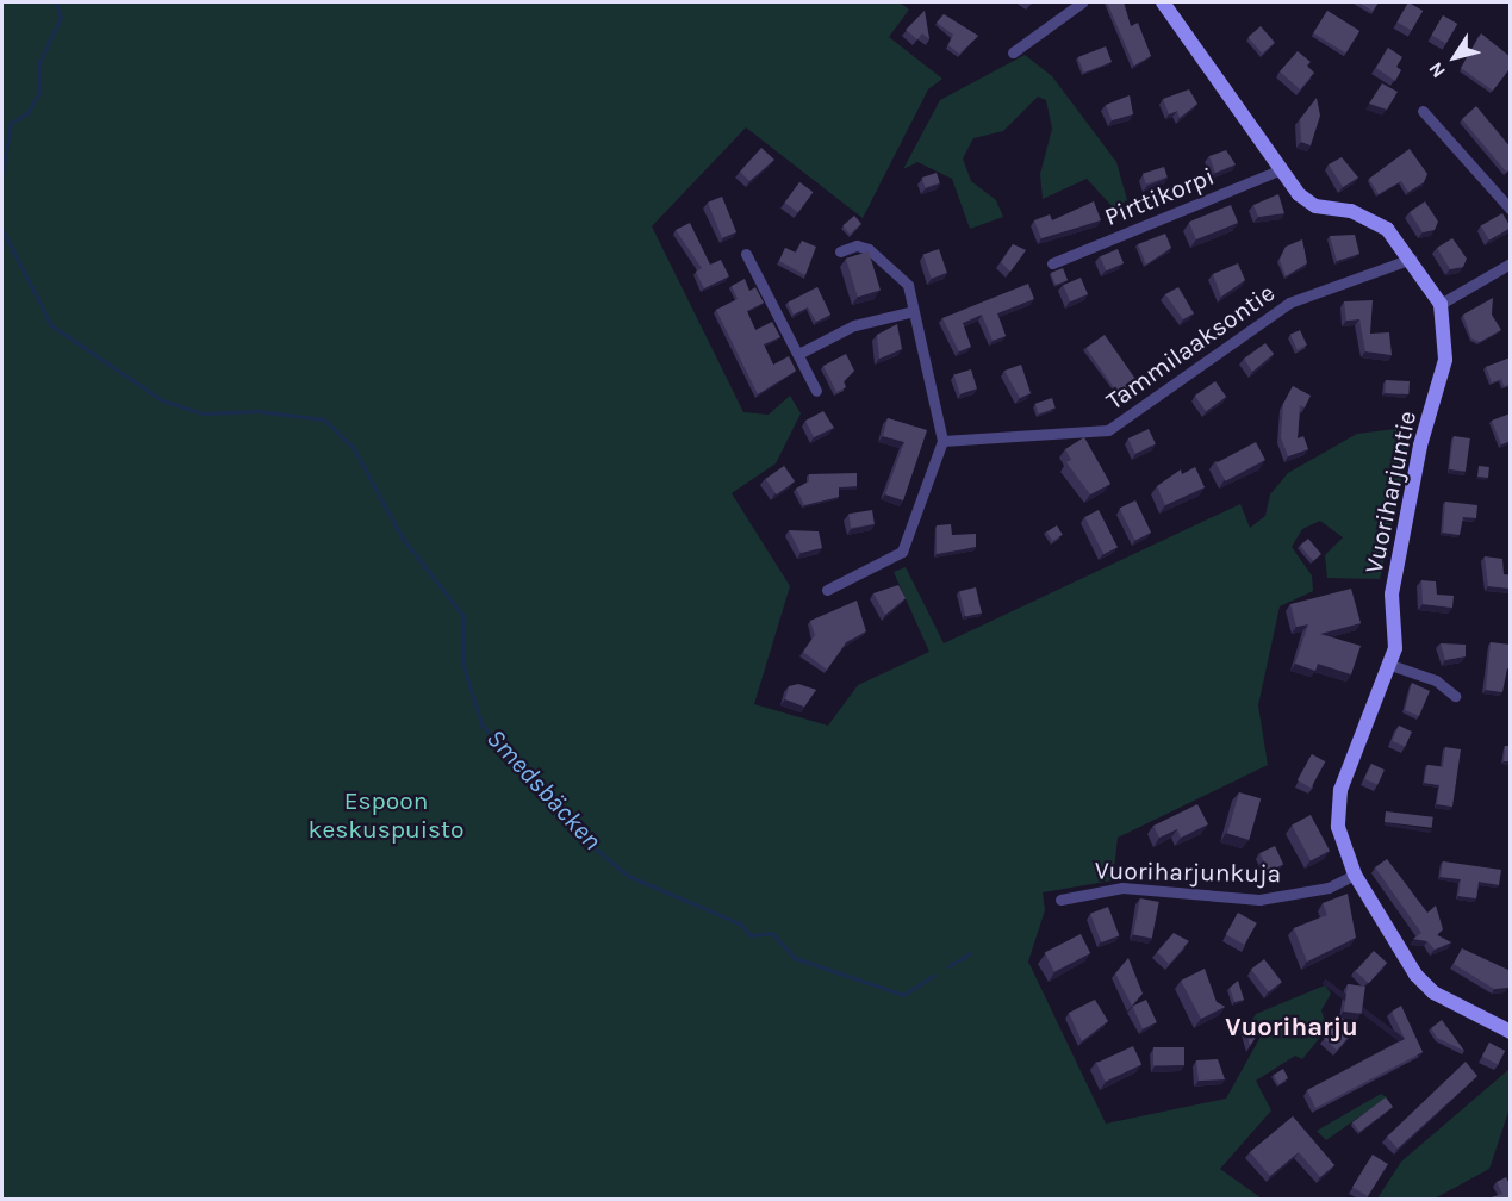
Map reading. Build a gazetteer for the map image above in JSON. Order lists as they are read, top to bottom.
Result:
{
  "streets": {
    "street": [
      "Pirttikorpi",
      "Tammilaaksontie",
      "Vuoriharjuntie",
      "Vuoriharjunkuja"
    ]
  },
  "crossings": [
    ["Pirttikorpi", "Vuoriharjuntie"],
    ["Tammilaaksontie", "Vuoriharjuntie"],
    ["Vuoriharjuntie", "Vuoriharjunkuja"]
  ],
  "districts": ["Vuoriharju"],
  "water": ["Smedsbäcken"],
  "parks": ["Espoon keskuspuisto"],
  "north": "bottom left"
}
